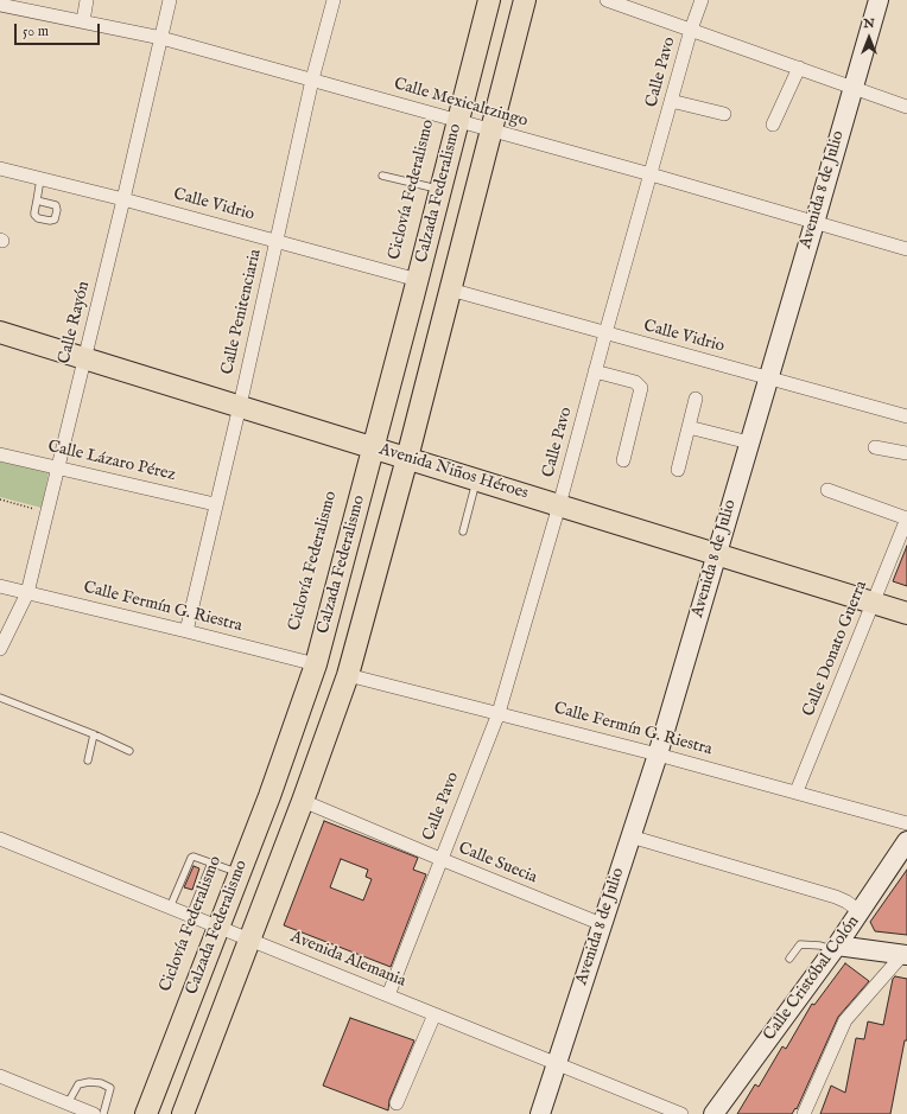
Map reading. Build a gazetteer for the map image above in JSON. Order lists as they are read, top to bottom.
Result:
{
  "streets": {
    "main road": ["Calzada Federalismo", "Avenida Niños Héroes"],
    "street": [
      "Calle Pavo",
      "Calle Mexicaltzingo",
      "Avenida 8 de Julio",
      "Calle Vidrio",
      "Calle Penitenciaria",
      "Calle Rayón",
      "Calle Lázaro Pérez",
      "Calle Fermín G. Riestra",
      "Calle Donato Guerra",
      "Calle Suecia",
      "Avenida Alemania",
      "Calle Cristóbal Colón"
    ]
  },
  "crossings": [
    ["Calle Pavo", "Calle Mexicaltzingo"],
    ["Calle Pavo", "Calle Vidrio"],
    ["Calle Pavo", "Avenida Niños Héroes"],
    ["Calle Pavo", "Calle Fermín G. Riestra"],
    ["Calle Pavo", "Calle Suecia"],
    ["Calle Pavo", "Avenida Alemania"],
    ["Calle Mexicaltzingo", "Avenida 8 de Julio"],
    ["Calle Mexicaltzingo", "Calzada Federalismo"],
    ["Calle Mexicaltzingo", "Calle Penitenciaria"],
    ["Calle Mexicaltzingo", "Calle Rayón"],
    ["Avenida 8 de Julio", "Calle Vidrio"],
    ["Avenida 8 de Julio", "Avenida Niños Héroes"],
    ["Avenida 8 de Julio", "Calle Fermín G. Riestra"],
    ["Avenida 8 de Julio", "Calle Suecia"],
    ["Avenida 8 de Julio", "Avenida Alemania"],
    ["Calzada Federalismo", "Calle Vidrio"],
    ["Calzada Federalismo", "Avenida Niños Héroes"],
    ["Calzada Federalismo", "Calle Fermín G. Riestra"],
    ["Calzada Federalismo", "Calle Suecia"],
    ["Calzada Federalismo", "Avenida Alemania"],
    ["Calle Vidrio", "Calle Penitenciaria"],
    ["Calle Vidrio", "Calle Rayón"],
    ["Calle Penitenciaria", "Calle Lázaro Pérez"],
    ["Calle Penitenciaria", "Avenida Niños Héroes"],
    ["Calle Penitenciaria", "Calle Fermín G. Riestra"],
    ["Calle Rayón", "Calle Lázaro Pérez"],
    ["Calle Rayón", "Avenida Niños Héroes"],
    ["Calle Rayón", "Calle Fermín G. Riestra"],
    ["Avenida Niños Héroes", "Calle Donato Guerra"],
    ["Calle Fermín G. Riestra", "Calle Donato Guerra"]
  ],
  "scale_bar": "50 m",
  "north": "top"
}
